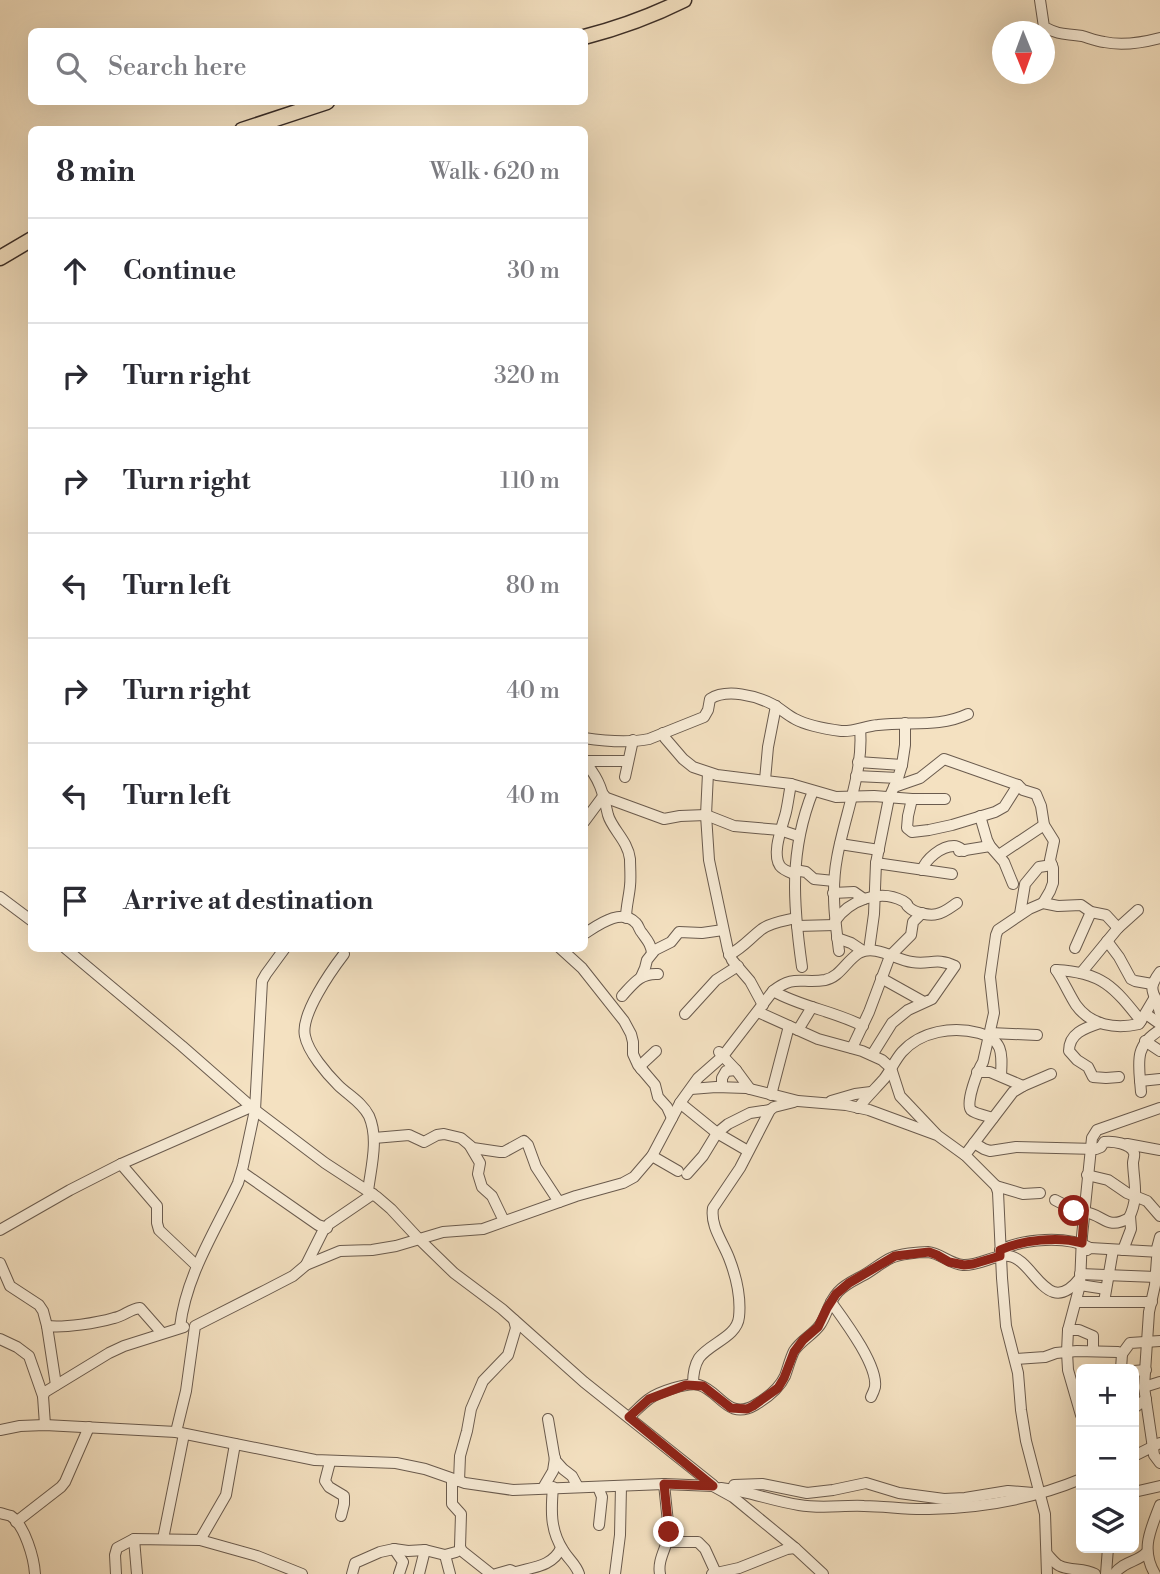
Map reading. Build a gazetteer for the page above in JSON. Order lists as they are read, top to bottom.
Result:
{
  "north": "bottom",
  "page": {
    "search": "Search here",
    "heading": ["8 min", "Walk · 620 m"],
    "list": [
      ["Continue", "30 m"],
      ["Turn right", "320 m"],
      ["Turn right", "110 m"],
      ["Turn left", "80 m"],
      ["Turn right", "40 m"],
      ["Turn left", "40 m"],
      "Arrive at destination"
    ],
    "map_buttons": ["+", "−"]
  }
}
